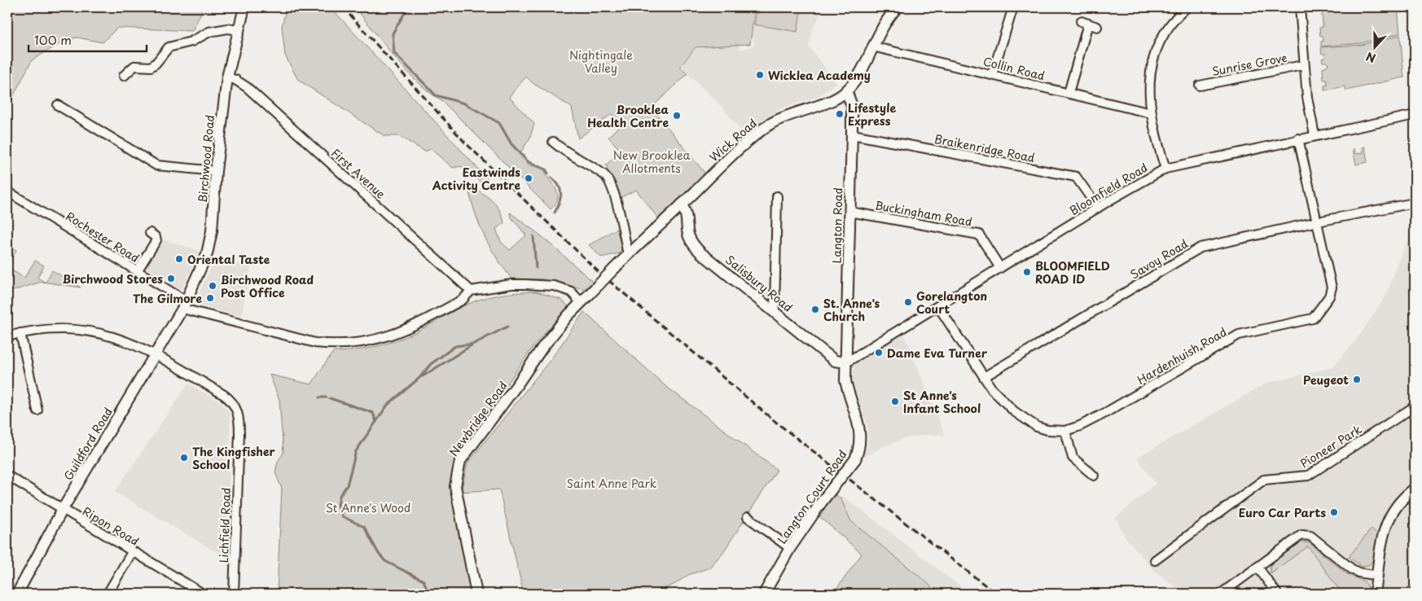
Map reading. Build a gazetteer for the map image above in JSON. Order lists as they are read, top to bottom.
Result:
{
  "streets": {
    "street": [
      "Sunrise Grove",
      "Collin Road",
      "Wick Road",
      "Braikenridge Road",
      "Birchwood Road",
      "First Avenue",
      "Bloomfield Road",
      "Buckingham Road",
      "Langton Road",
      "Rochester Road",
      "Savoy Road",
      "Salisbury Road",
      "Hardenhuish Road",
      "Newbridge Road",
      "Guildford Road",
      "Pioneer Park",
      "Langton Court Road",
      "Lichfield Road",
      "Ripon Road"
    ]
  },
  "crossings": [
    ["Collin Road", "Wick Road"],
    ["Wick Road", "Langton Road"],
    ["Wick Road", "Salisbury Road"],
    ["Wick Road", "Newbridge Road"],
    ["Braikenridge Road", "Bloomfield Road"],
    ["Braikenridge Road", "Langton Road"],
    ["Birchwood Road", "First Avenue"],
    ["Birchwood Road", "Rochester Road"],
    ["Birchwood Road", "Guildford Road"],
    ["First Avenue", "Rochester Road"],
    ["Bloomfield Road", "Buckingham Road"],
    ["Bloomfield Road", "Langton Road"],
    ["Bloomfield Road", "Salisbury Road"],
    ["Bloomfield Road", "Hardenhuish Road"],
    ["Bloomfield Road", "Langton Court Road"],
    ["Buckingham Road", "Langton Road"],
    ["Langton Road", "Salisbury Road"],
    ["Langton Road", "Langton Court Road"],
    ["Rochester Road", "Guildford Road"],
    ["Savoy Road", "Hardenhuish Road"],
    ["Salisbury Road", "Langton Court Road"],
    ["Guildford Road", "Lichfield Road"],
    ["Guildford Road", "Ripon Road"]
  ],
  "parks": [
    "Nightingale Valley",
    "New Brooklea Allotments",
    "Saint Anne Park",
    "St Anne's Wood"
  ],
  "places": [
    "Wicklea Academy",
    "Lifestyle Express",
    "Brooklea Health Centre",
    "Eastwinds Activity Centre",
    "Oriental Taste",
    "BLOOMFIELD ROAD ID",
    "Birchwood Stores",
    "Birchwood Road Post Office",
    "The Gilmore",
    "Gorelangton Court",
    "St. Anne's Church",
    "Dame Eva Turner",
    "Peugeot",
    "St Anne's Infant School",
    "The Kingfisher School",
    "Euro Car Parts"
  ],
  "scale_bar": "100 m",
  "north": "bottom"
}
